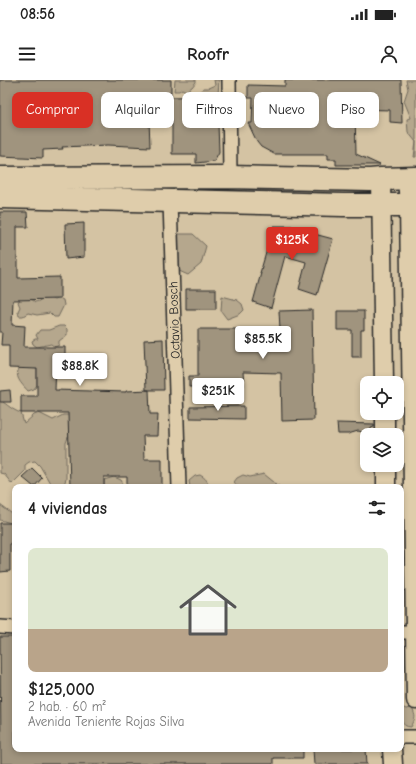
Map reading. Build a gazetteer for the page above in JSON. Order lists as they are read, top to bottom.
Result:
{
  "streets": {
    "street": ["Octavio Bosch"]
  },
  "page": {
    "status": "08:56",
    "header": "Roofr",
    "chip": [
      "Comprar",
      "Alquilar",
      "Filtros",
      "Nuevo",
      "Piso"
    ],
    "price": [
      "$125K",
      "$85.5K",
      "$88.8K",
      "$251K"
    ],
    "heading": "4 viviendas",
    "list": [
      {
        "name": "$125,000",
        "note": "2 hab. · 60 m² · Avenida Teniente Rojas Silva"
      }
    ]
  }
}
